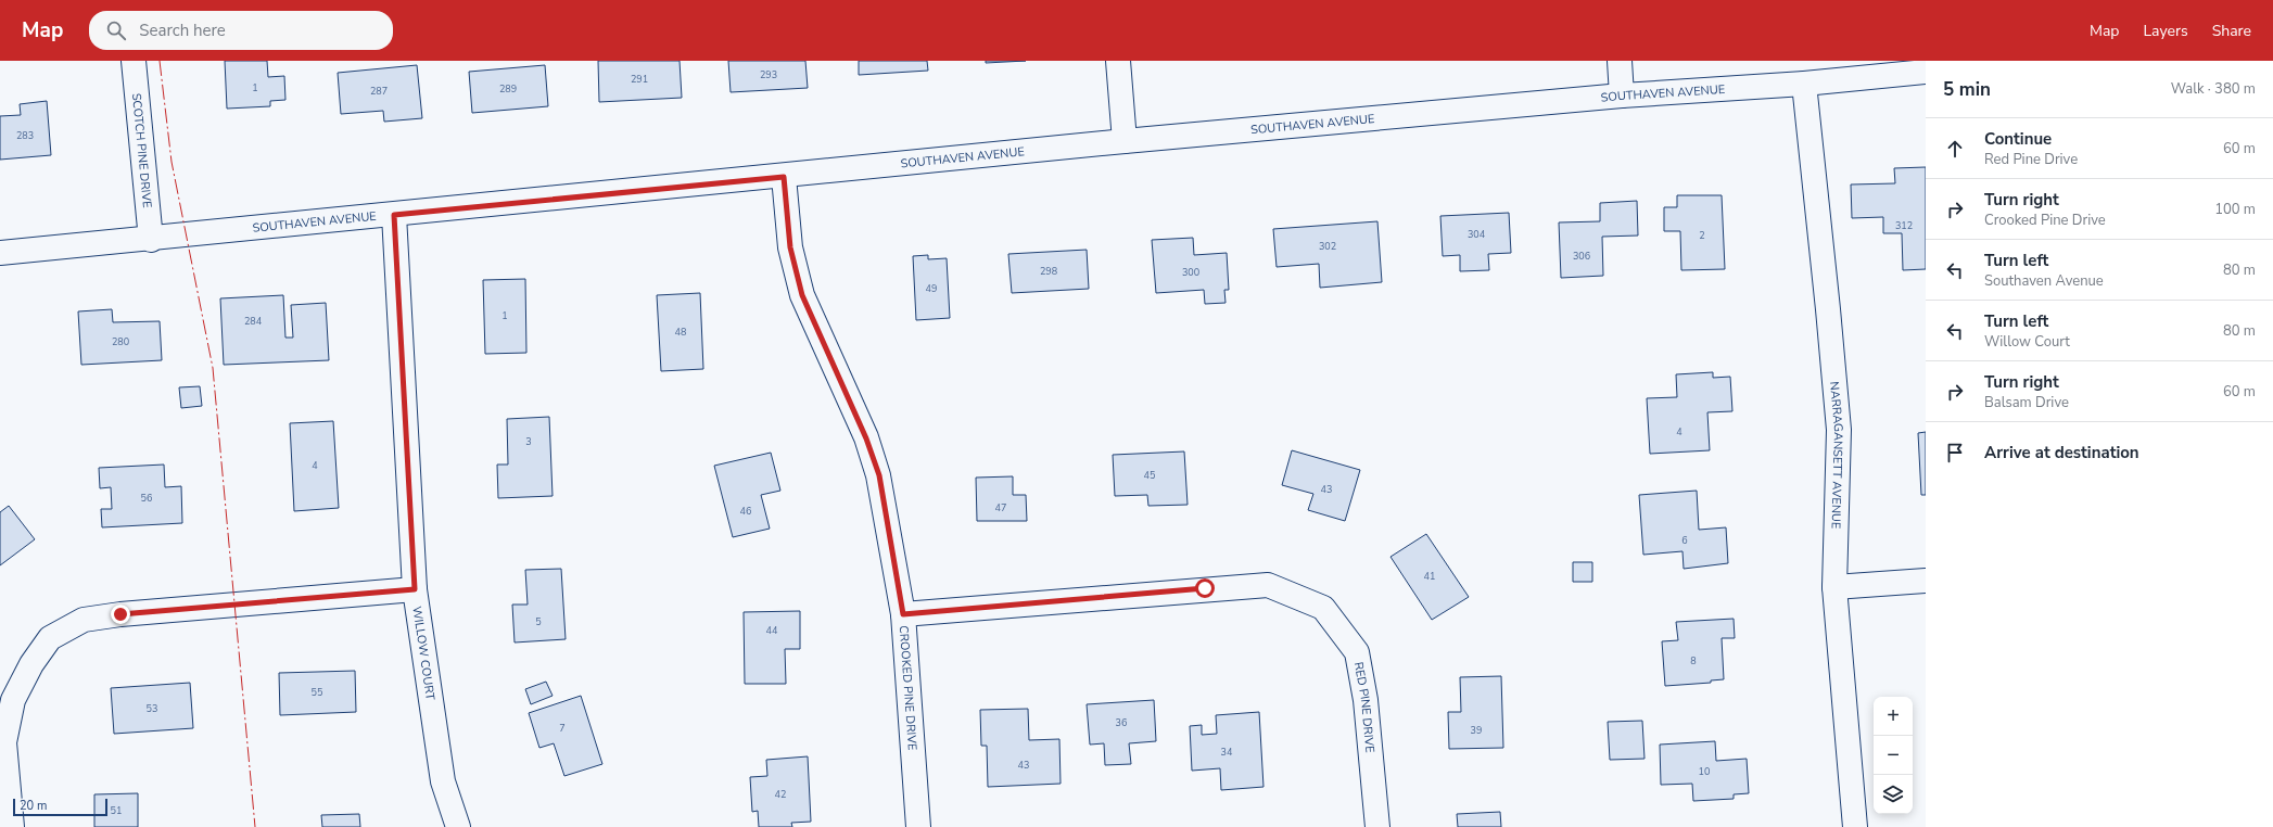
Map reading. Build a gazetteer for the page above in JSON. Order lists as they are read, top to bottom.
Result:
{
  "streets": {
    "street": [
      "SOUTHAVEN AVENUE",
      "SCOTCH PINE DRIVE",
      "NARRAGANSETT AVENUE",
      "WILLOW COURT",
      "CROOKED PINE DRIVE",
      "RED PINE DRIVE"
    ]
  },
  "crossings": [
    ["SOUTHAVEN AVENUE", "SCOTCH PINE DRIVE"],
    ["SOUTHAVEN AVENUE", "NARRAGANSETT AVENUE"],
    ["SOUTHAVEN AVENUE", "WILLOW COURT"],
    ["SOUTHAVEN AVENUE", "CROOKED PINE DRIVE"],
    ["CROOKED PINE DRIVE", "RED PINE DRIVE"]
  ],
  "house_numbers": [
    "293",
    "291",
    "1",
    "289",
    "287",
    "283",
    "312",
    "304",
    "2",
    "302",
    "306",
    "298",
    "300",
    "49",
    "1",
    "284",
    "48",
    "280",
    "4",
    "3",
    "4",
    "45",
    "43",
    "56",
    "47",
    "46",
    "6",
    "41",
    "5",
    "44",
    "8",
    "55",
    "53",
    "36",
    "7",
    "39",
    "34",
    "43",
    "10",
    "42",
    "51"
  ],
  "scale_bar": "20 m",
  "page": {
    "header": "Map",
    "search": "Search here",
    "nav": ["Map", "Layers", "Share"],
    "heading": ["5 min", "Walk · 380 m"],
    "list": [
      ["Continue", "Red Pine Drive", "60 m"],
      ["Turn right", "Crooked Pine Drive", "100 m"],
      ["Turn left", "Southaven Avenue", "80 m"],
      ["Turn left", "Willow Court", "80 m"],
      ["Turn right", "Balsam Drive", "60 m"],
      "Arrive at destination"
    ],
    "map_buttons": ["+", "−"],
    "scale": "20 m"
  }
}
